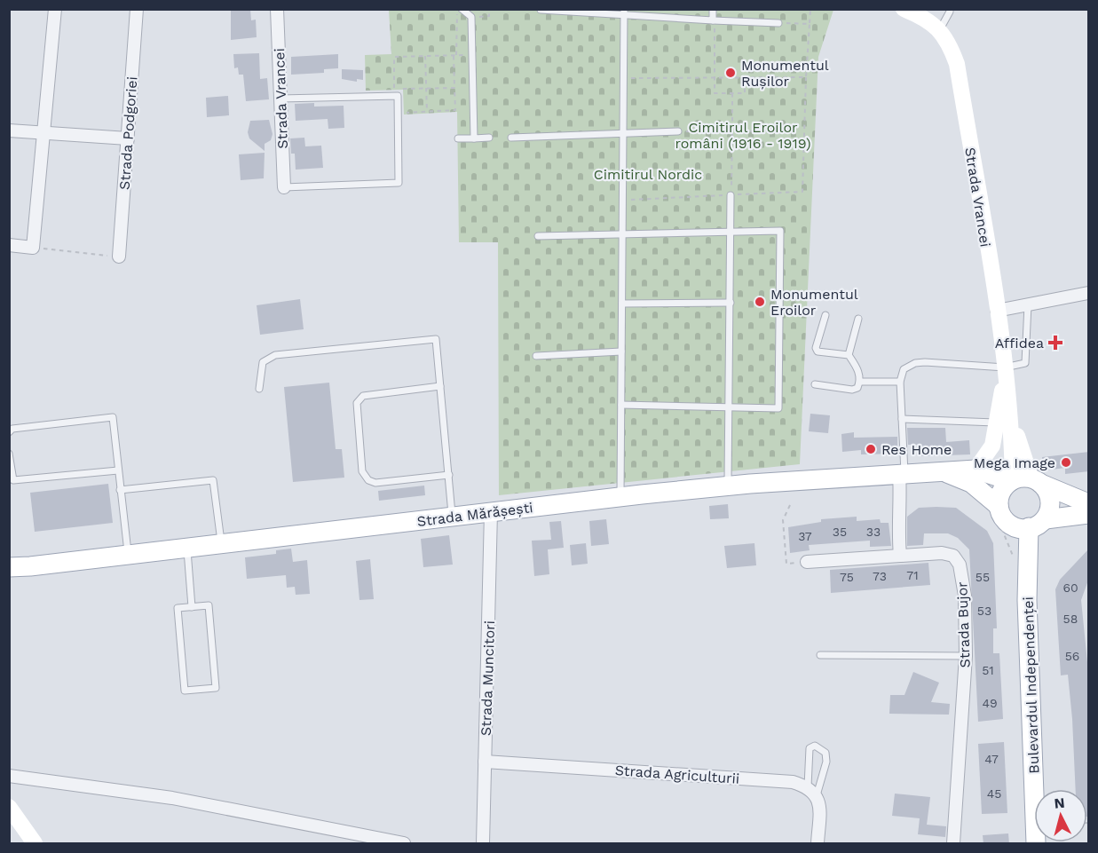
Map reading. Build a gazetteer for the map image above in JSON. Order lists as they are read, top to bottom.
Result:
{
  "streets": {
    "main road": ["Strada Mărășești", "Bulevardul Independenței"],
    "street": [
      "Strada Vrancei",
      "Strada Podgoriei",
      "Strada Bujor",
      "Strada Muncitori",
      "Strada Agriculturii"
    ]
  },
  "crossings": [
    ["Strada Vrancei", "Strada Mărășești"],
    ["Strada Vrancei", "Bulevardul Independenței"],
    ["Strada Mărășești", "Strada Muncitori"],
    ["Strada Mărășești", "Bulevardul Independenței"],
    ["Strada Muncitori", "Strada Agriculturii"]
  ],
  "parks": ["Cimitirul Eroilor români (1916 - 1919)", "Cimitirul Nordic"],
  "places": {
    "other": [
      "Monumentul Rușilor",
      "Monumentul Eroilor",
      "Res Home",
      "Mega Image"
    ],
    "health": ["Affidea"]
  },
  "house_numbers": [
    "35",
    "33",
    "37",
    "71",
    "73",
    "75",
    "55",
    "60",
    "53",
    "58",
    "56",
    "51",
    "49",
    "47",
    "45"
  ],
  "north": "top"
}
